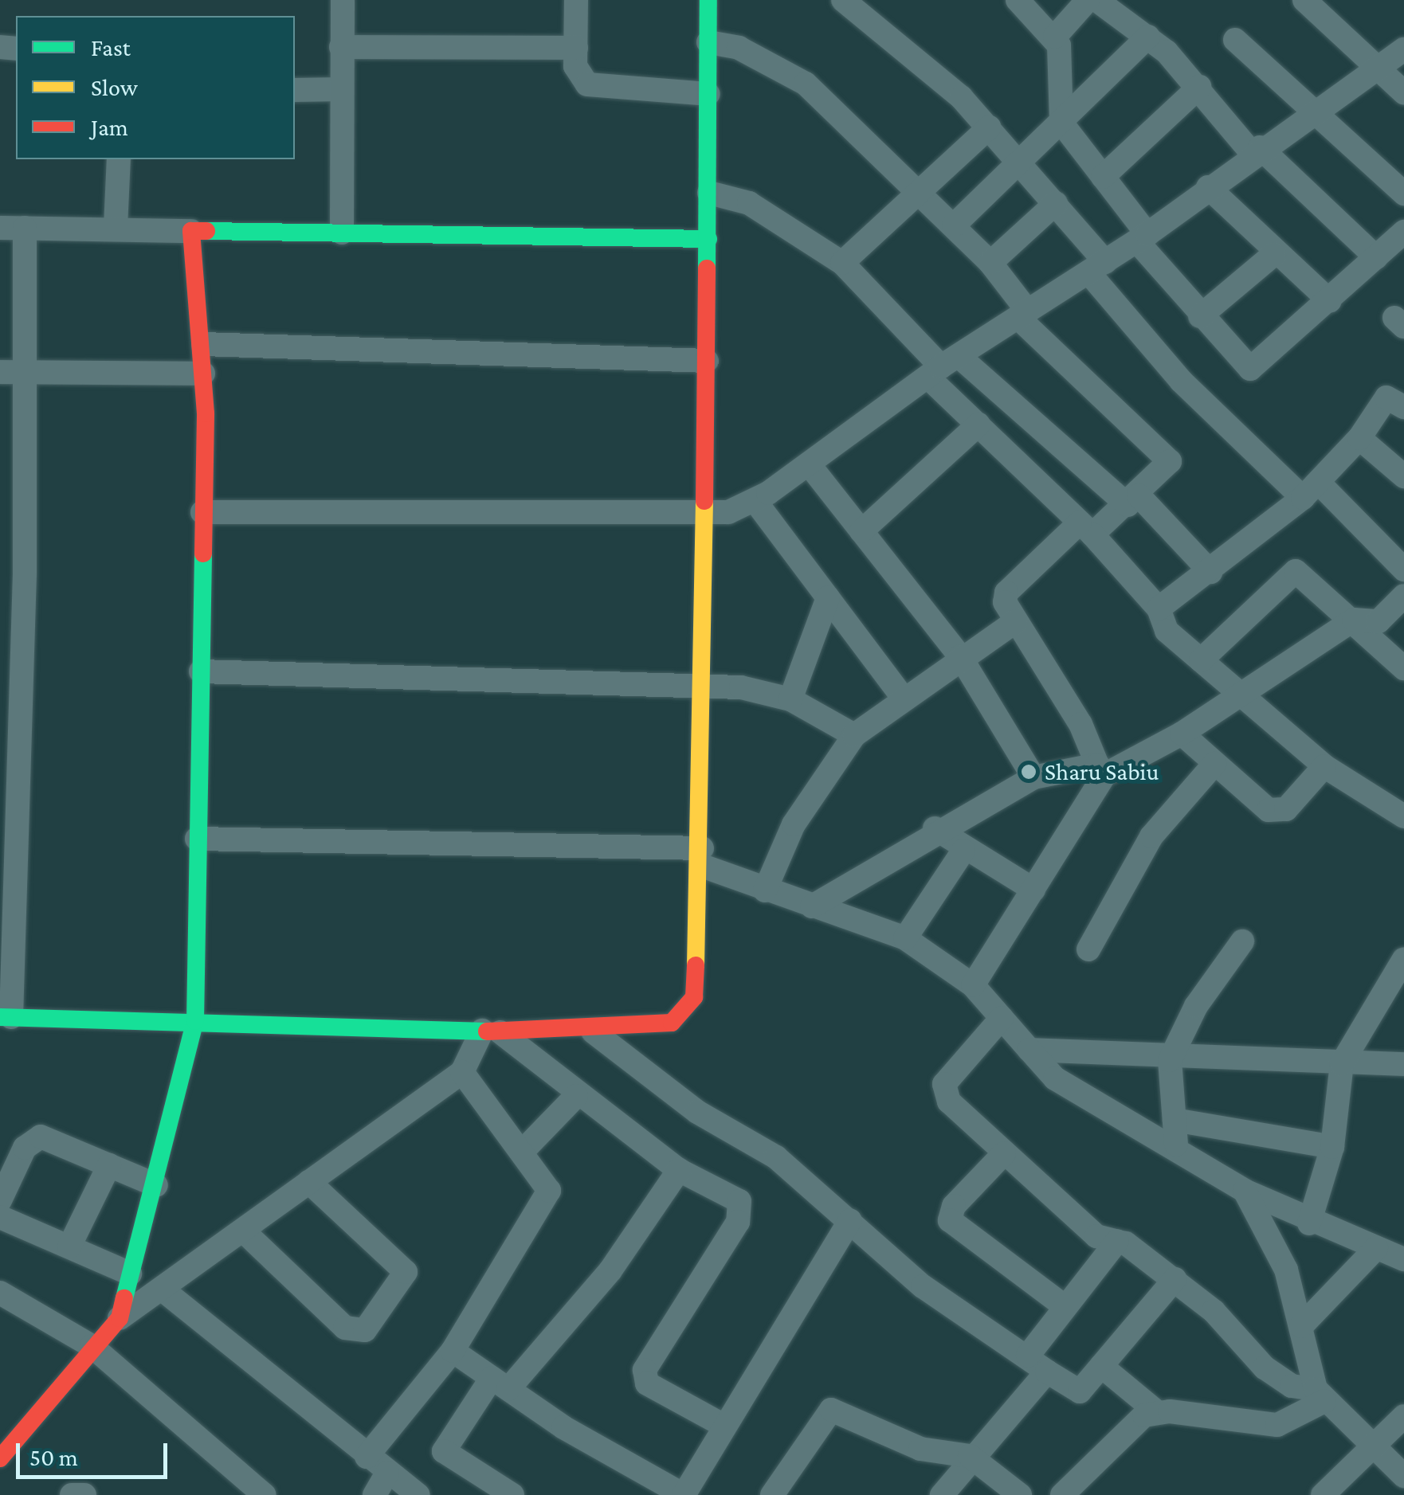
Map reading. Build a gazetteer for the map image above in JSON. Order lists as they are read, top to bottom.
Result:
{
  "places": ["Sharu Sabiu"],
  "legend": ["Fast", "Slow", "Jam"],
  "scale_bar": "50 m"
}
